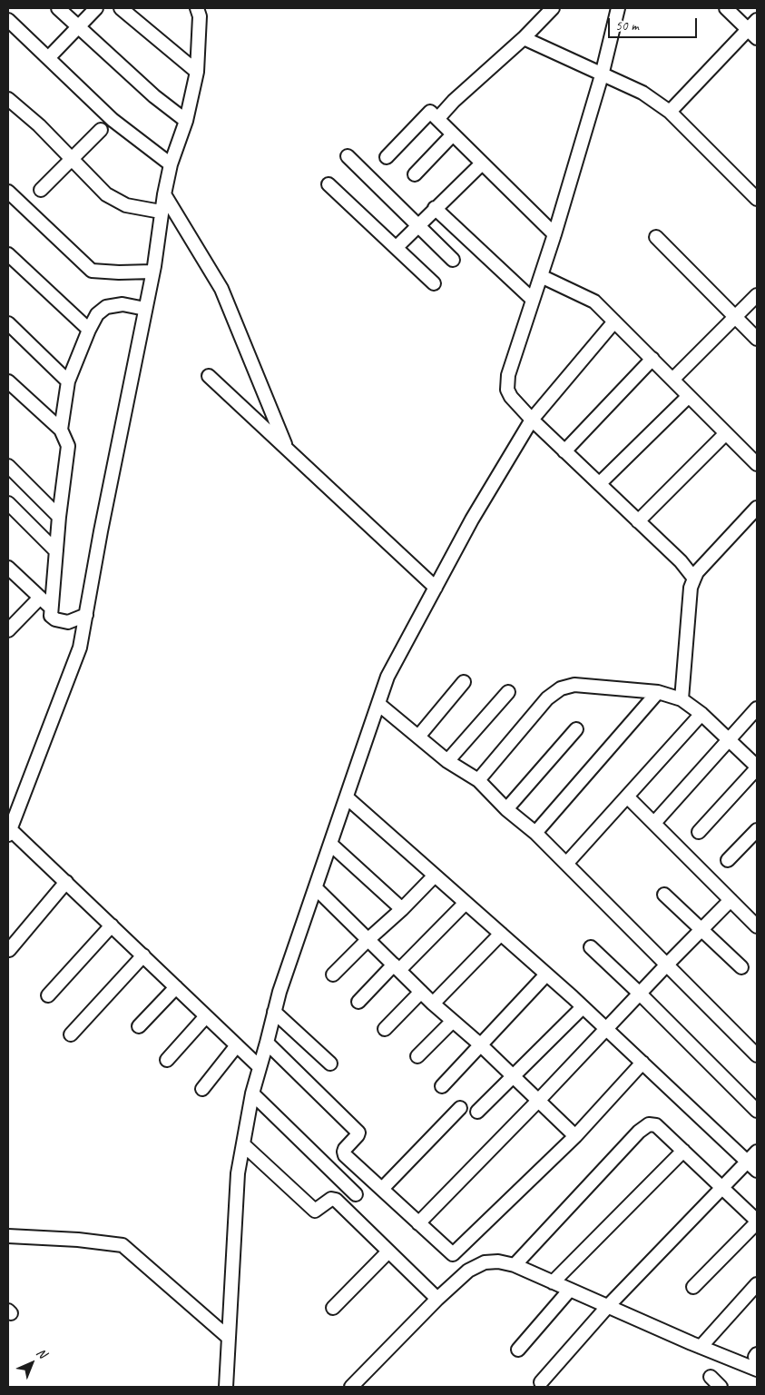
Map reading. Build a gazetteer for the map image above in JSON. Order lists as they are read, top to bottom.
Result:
{
  "scale_bar": "50 m",
  "north": "top right"
}
